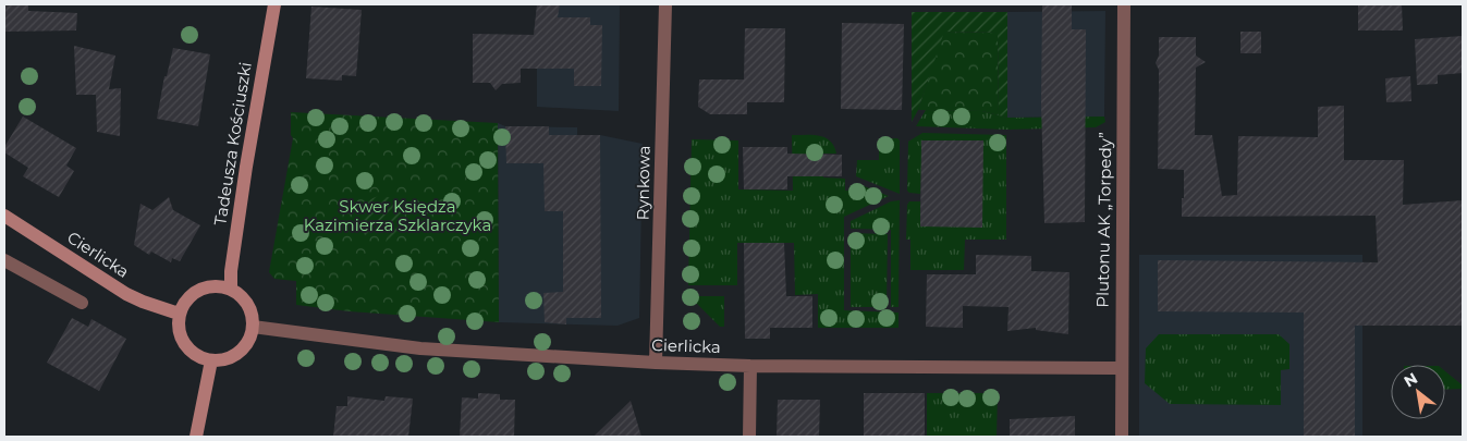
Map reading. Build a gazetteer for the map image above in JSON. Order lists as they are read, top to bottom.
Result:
{
  "streets": {
    "street": [
      "Tadeusza Kościuszki",
      "Rynkowa",
      "Plutonu AK „Torpedy”",
      "Cierlicka"
    ]
  },
  "crossings": [
    ["Tadeusza Kościuszki", "Cierlicka"],
    ["Rynkowa", "Cierlicka"],
    ["Plutonu AK „Torpedy”", "Cierlicka"]
  ],
  "parks": ["Skwer Księdza Kazimierza Szklarczyka"],
  "north": "top left"
}
